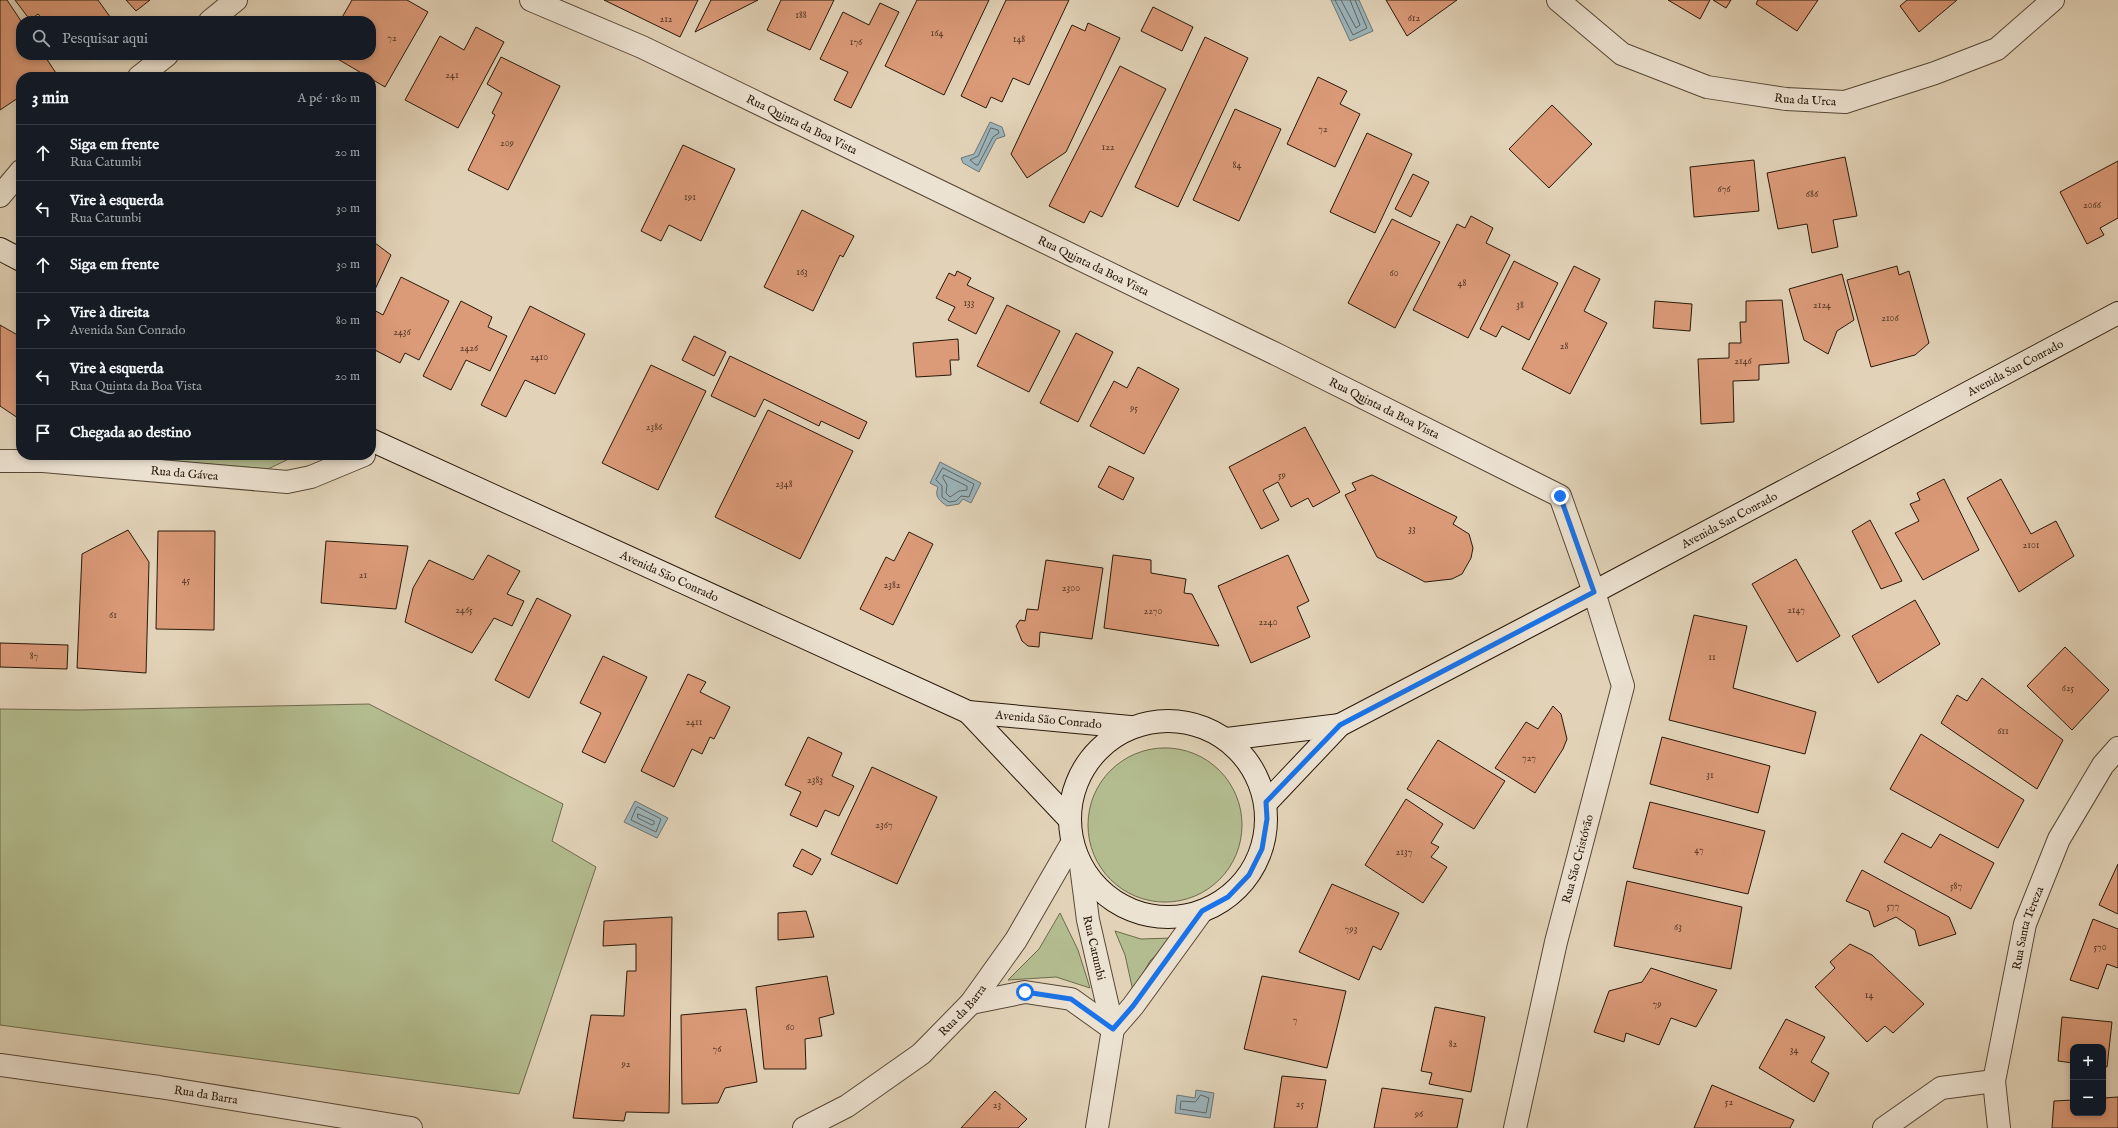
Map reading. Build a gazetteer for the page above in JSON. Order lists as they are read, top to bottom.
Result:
{
  "streets": {
    "street": [
      "Rua da Urca",
      "Rua Quinta da Boa Vista",
      "Avenida San Conrado",
      "Rua da Gávea",
      "Avenida São Conrado",
      "Rua São Cristóvão",
      "Rua Santa Tereza",
      "Rua Catumbi",
      "Rua da Barra"
    ]
  },
  "crossings": [
    ["Rua Quinta da Boa Vista", "Avenida San Conrado"],
    ["Rua Quinta da Boa Vista", "Rua São Cristóvão"],
    ["Avenida San Conrado", "Rua São Cristóvão"]
  ],
  "house_numbers": [
    "188",
    "612",
    "212",
    "164",
    "72",
    "148",
    "176",
    "241",
    "72",
    "209",
    "122",
    "84",
    "676",
    "686",
    "191",
    "2066",
    "163",
    "60",
    "48",
    "133",
    "38",
    "2124",
    "2106",
    "2436",
    "28",
    "2426",
    "2410",
    "2146",
    "95",
    "2386",
    "59",
    "2348",
    "33",
    "2101",
    "21",
    "45",
    "2382",
    "2300",
    "2465",
    "2147",
    "2270",
    "61",
    "2240",
    "87",
    "11",
    "625",
    "2411",
    "611",
    "727",
    "31",
    "2383",
    "2367",
    "47",
    "2137",
    "587",
    "577",
    "63",
    "793",
    "570",
    "14",
    "79",
    "7",
    "60",
    "82",
    "76",
    "34",
    "92",
    "52",
    "25",
    "23",
    "96"
  ],
  "page": {
    "search": "Pesquisar aqui",
    "heading": ["3 min", "A pé · 180 m"],
    "list": [
      ["Siga em frente", "Rua Catumbi", "20 m"],
      ["Vire à esquerda", "Rua Catumbi", "30 m"],
      ["Siga em frente", "30 m"],
      ["Vire à direita", "Avenida San Conrado", "80 m"],
      ["Vire à esquerda", "Rua Quinta da Boa Vista", "20 m"],
      "Chegada ao destino"
    ],
    "map_buttons": ["+", "−"]
  }
}
